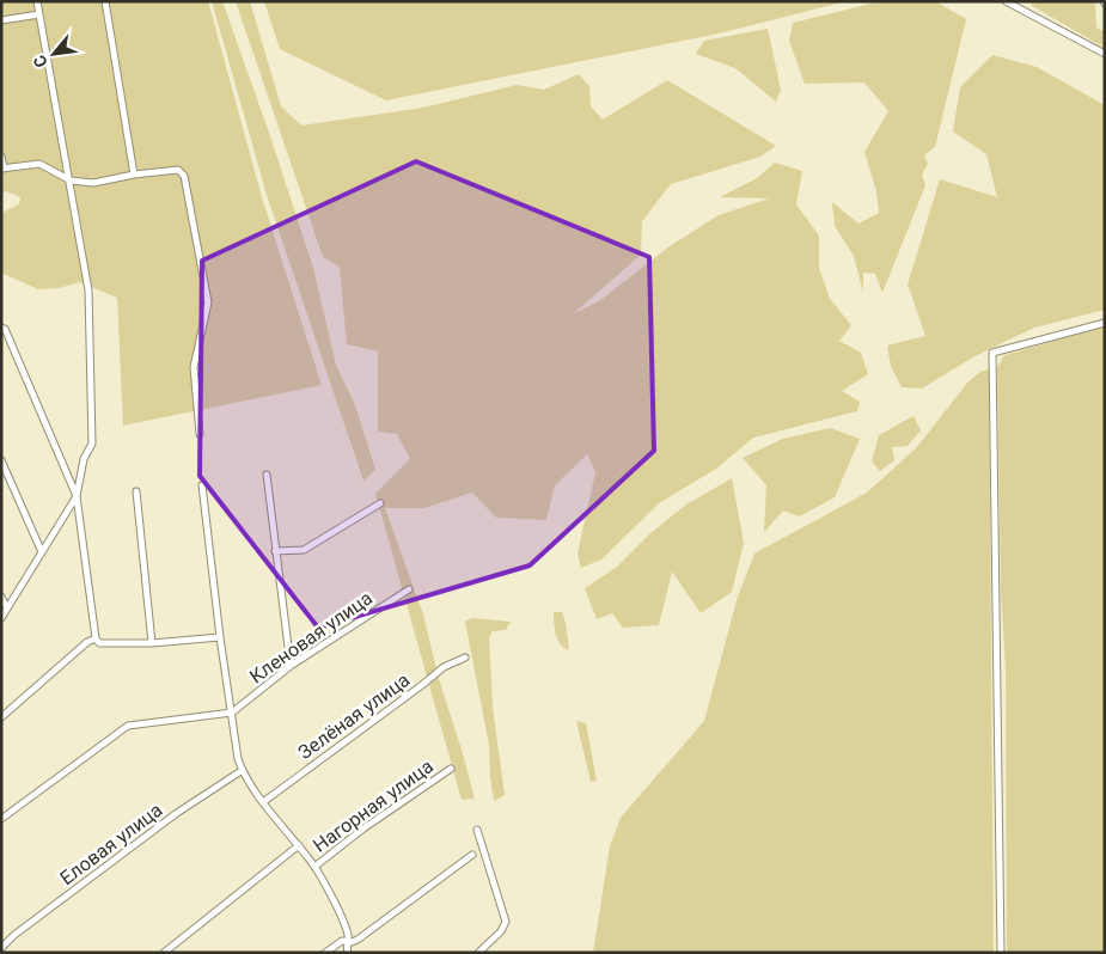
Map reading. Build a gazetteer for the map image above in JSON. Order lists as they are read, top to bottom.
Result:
{
  "streets": {
    "street": [
      "Кленовая улица",
      "Зелёная улица",
      "Нагорная улица",
      "Еловая улица"
    ]
  },
  "north": "bottom left"
}
